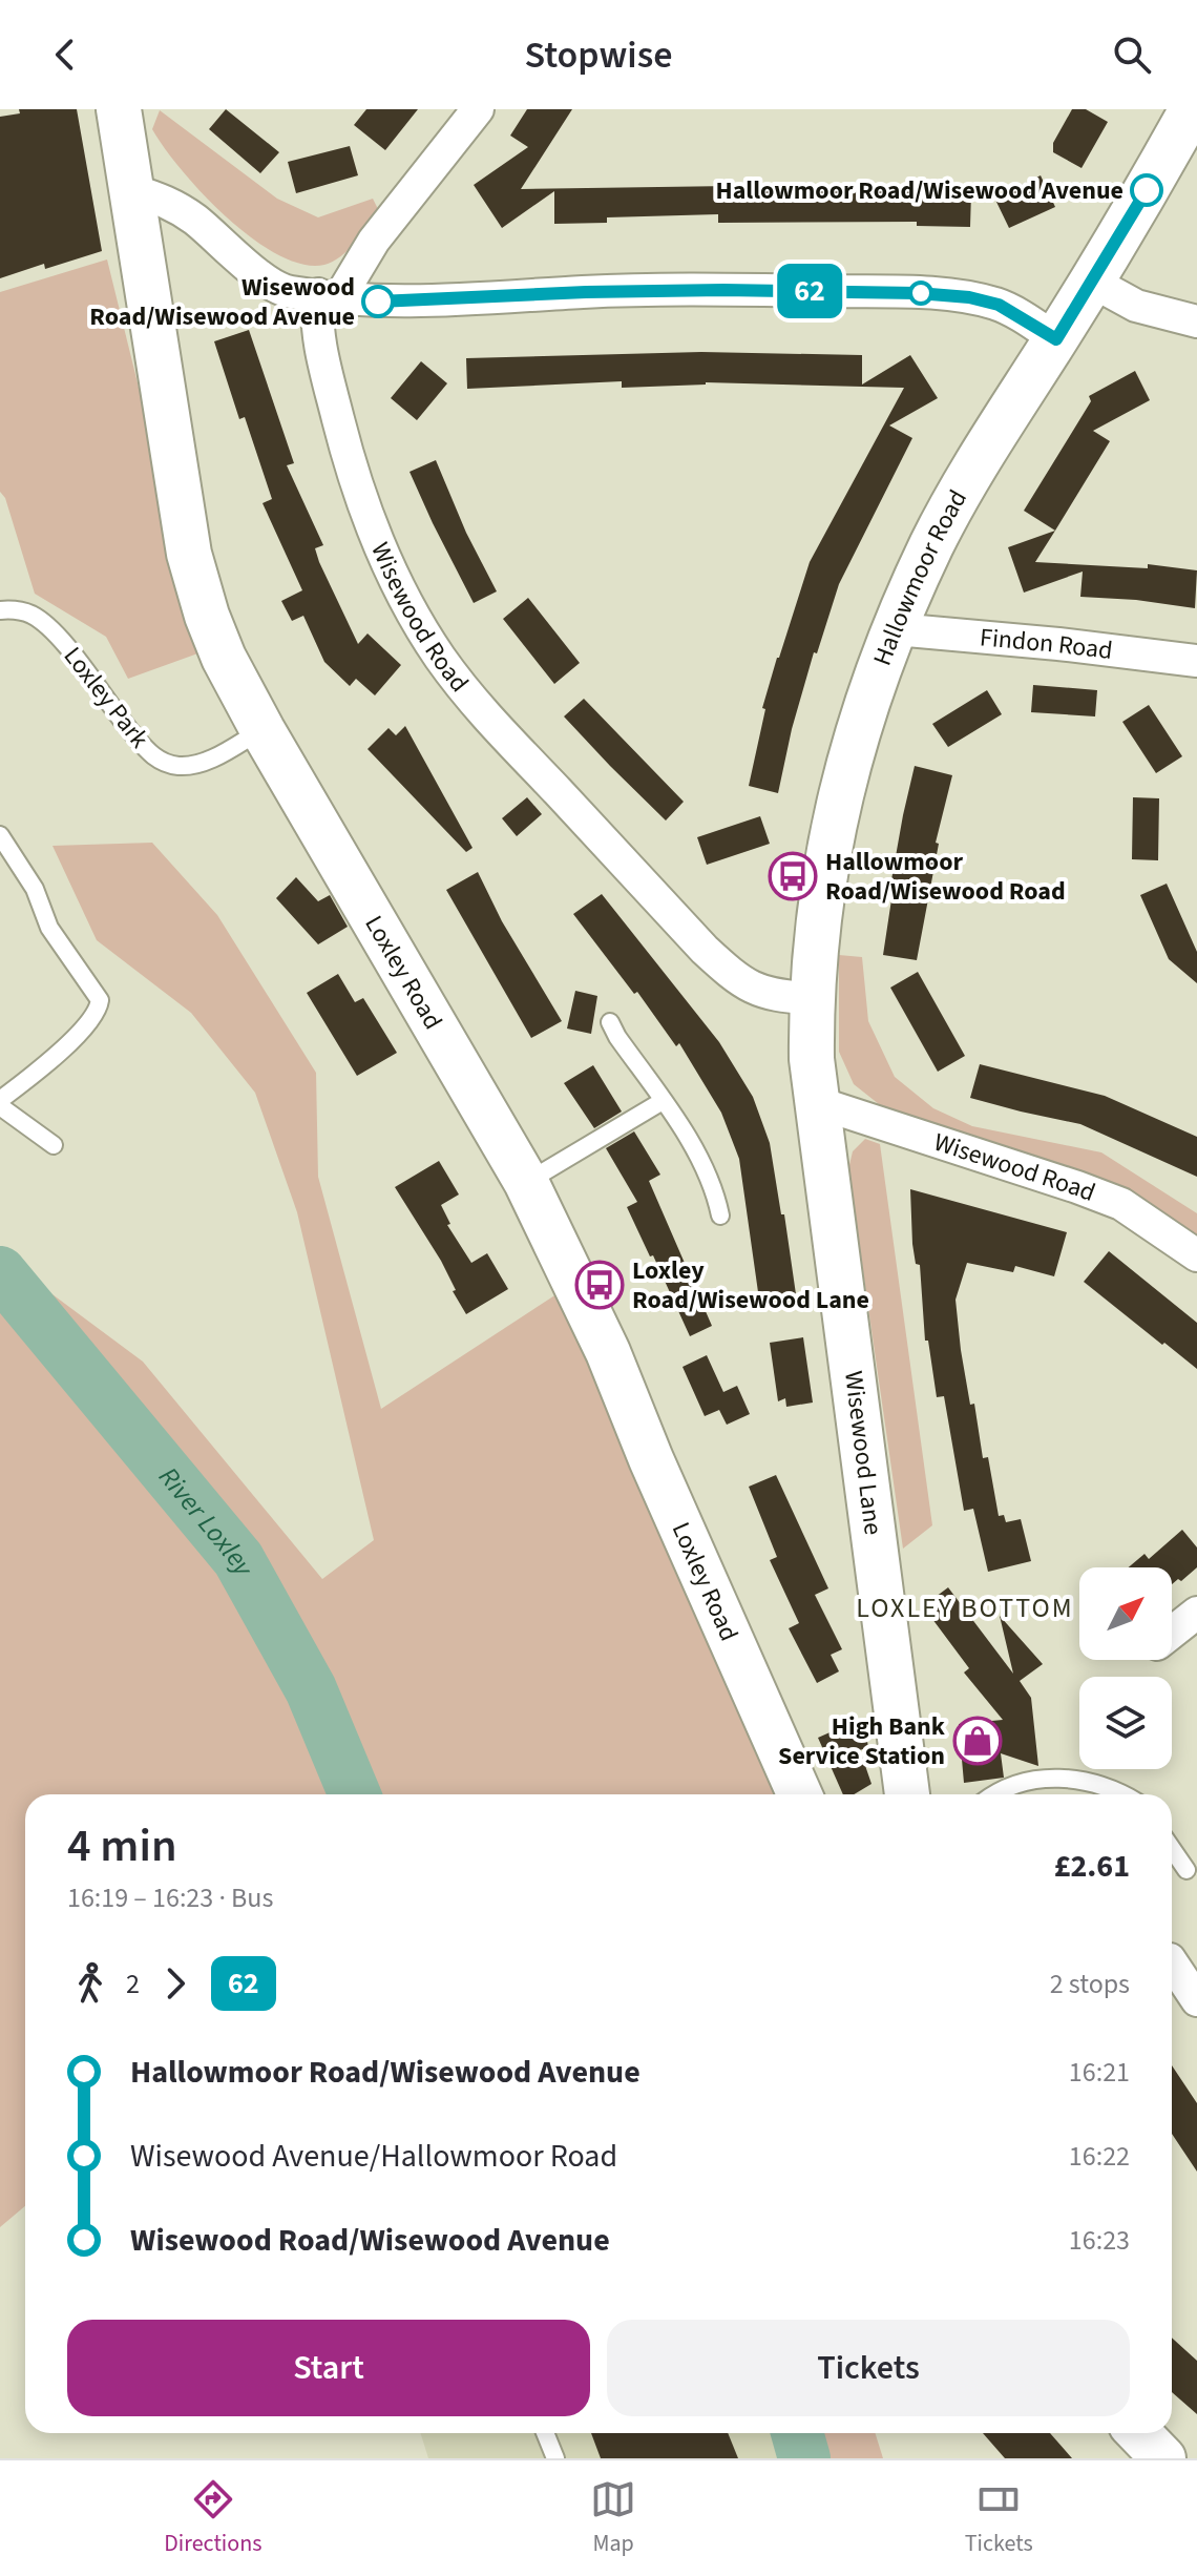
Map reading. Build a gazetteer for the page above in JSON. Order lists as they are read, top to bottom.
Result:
{
  "streets": {
    "main road": ["Hallowmoor Road", "Loxley Road", "Wisewood Lane"],
    "street": ["Wisewood Road", "Findon Road"],
    "lane": ["Loxley Park"]
  },
  "crossings": [
    ["Hallowmoor Road", "Wisewood Road"],
    ["Hallowmoor Road", "Findon Road"],
    ["Hallowmoor Road", "Wisewood Lane"],
    ["Wisewood Road", "Wisewood Lane"],
    ["Loxley Park", "Loxley Road"]
  ],
  "districts": ["LOXLEY BOTTOM"],
  "water": ["River Loxley"],
  "places": {
    "other": ["Hallowmoor Road/Wisewood Avenue", "Wisewood Road/Wisewood Avenue"],
    "bus stop": ["Hallowmoor Road/Wisewood Road", "Loxley Road/Wisewood Lane"],
    "shop": ["High Bank Service Station"]
  },
  "lines": ["bus line 62"],
  "north": "top right",
  "page": {
    "header": "Stopwise",
    "on_map": "62",
    "heading": ["4 min", "16:19 – 16:23 · Bus", "£2.61"],
    "legs": ["2", "62", "2 stops"],
    "list": [
      {
        "name": "Hallowmoor Road/Wisewood Avenue",
        "value": "16:21"
      },
      {
        "name": "Wisewood Avenue/Hallowmoor Road",
        "value": "16:22"
      },
      {
        "name": "Wisewood Road/Wisewood Avenue",
        "value": "16:23"
      }
    ],
    "buttons": ["Start", "Tickets"],
    "tabs": ["Directions", "Map", "Tickets"]
  }
}
